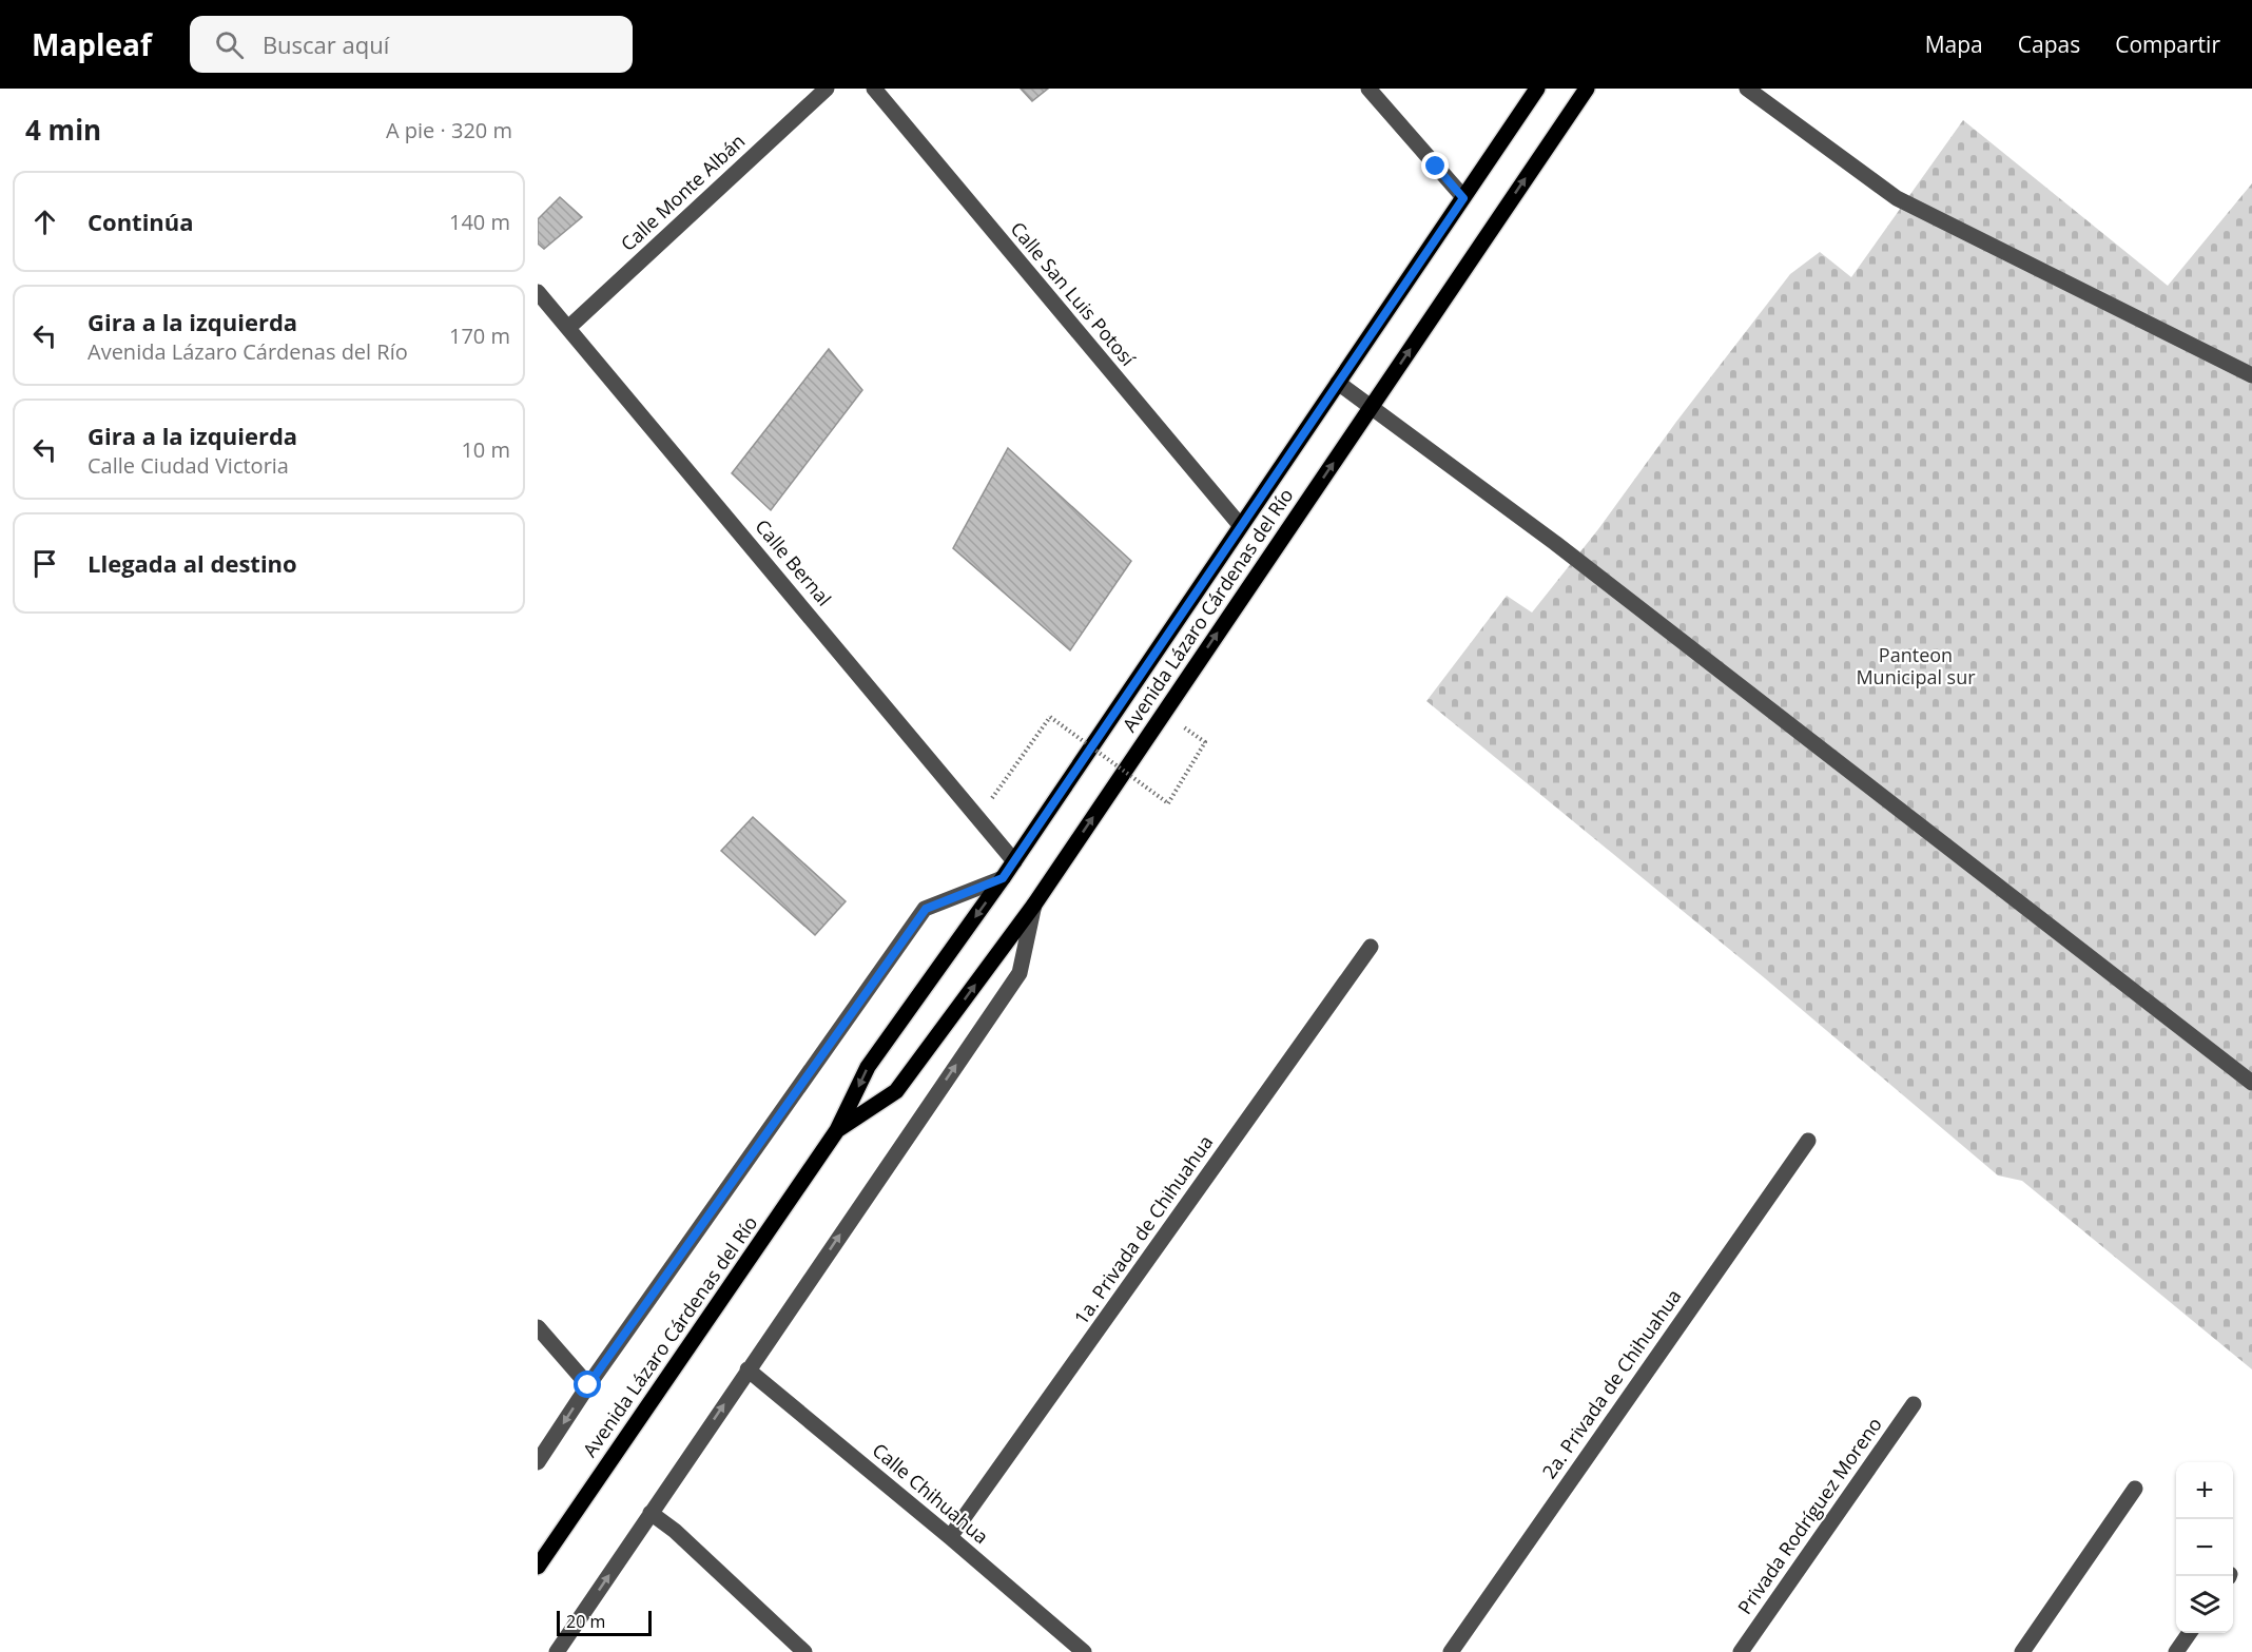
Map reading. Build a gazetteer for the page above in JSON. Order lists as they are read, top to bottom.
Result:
{
  "streets": {
    "main road": ["Avenida Lázaro Cárdenas del Río"],
    "street": [
      "Calle Monte Albán",
      "Calle San Luis Potosí",
      "Calle Bernal",
      "1a. Privada de Chihuahua",
      "2a. Privada de Chihuahua",
      "Calle Chihuahua",
      "Privada Rodríguez Moreno"
    ]
  },
  "crossings": [
    ["Calle Monte Albán", "Calle Bernal"],
    ["Calle San Luis Potosí", "Avenida Lázaro Cárdenas del Río"],
    ["Calle Bernal", "Avenida Lázaro Cárdenas del Río"],
    ["1a. Privada de Chihuahua", "Calle Chihuahua"]
  ],
  "parks": ["Panteon Municipal sur"],
  "scale_bar": "20 m",
  "page": {
    "header": "Mapleaf",
    "search": "Buscar aquí",
    "nav": ["Mapa", "Capas", "Compartir"],
    "heading": ["4 min", "A pie · 320 m"],
    "list": [
      ["Continúa", "140 m"],
      ["Gira a la izquierda", "Avenida Lázaro Cárdenas del Río", "170 m"],
      ["Gira a la izquierda", "Calle Ciudad Victoria", "10 m"],
      "Llegada al destino"
    ],
    "map_buttons": ["+", "−"],
    "scale": "20 m"
  }
}
